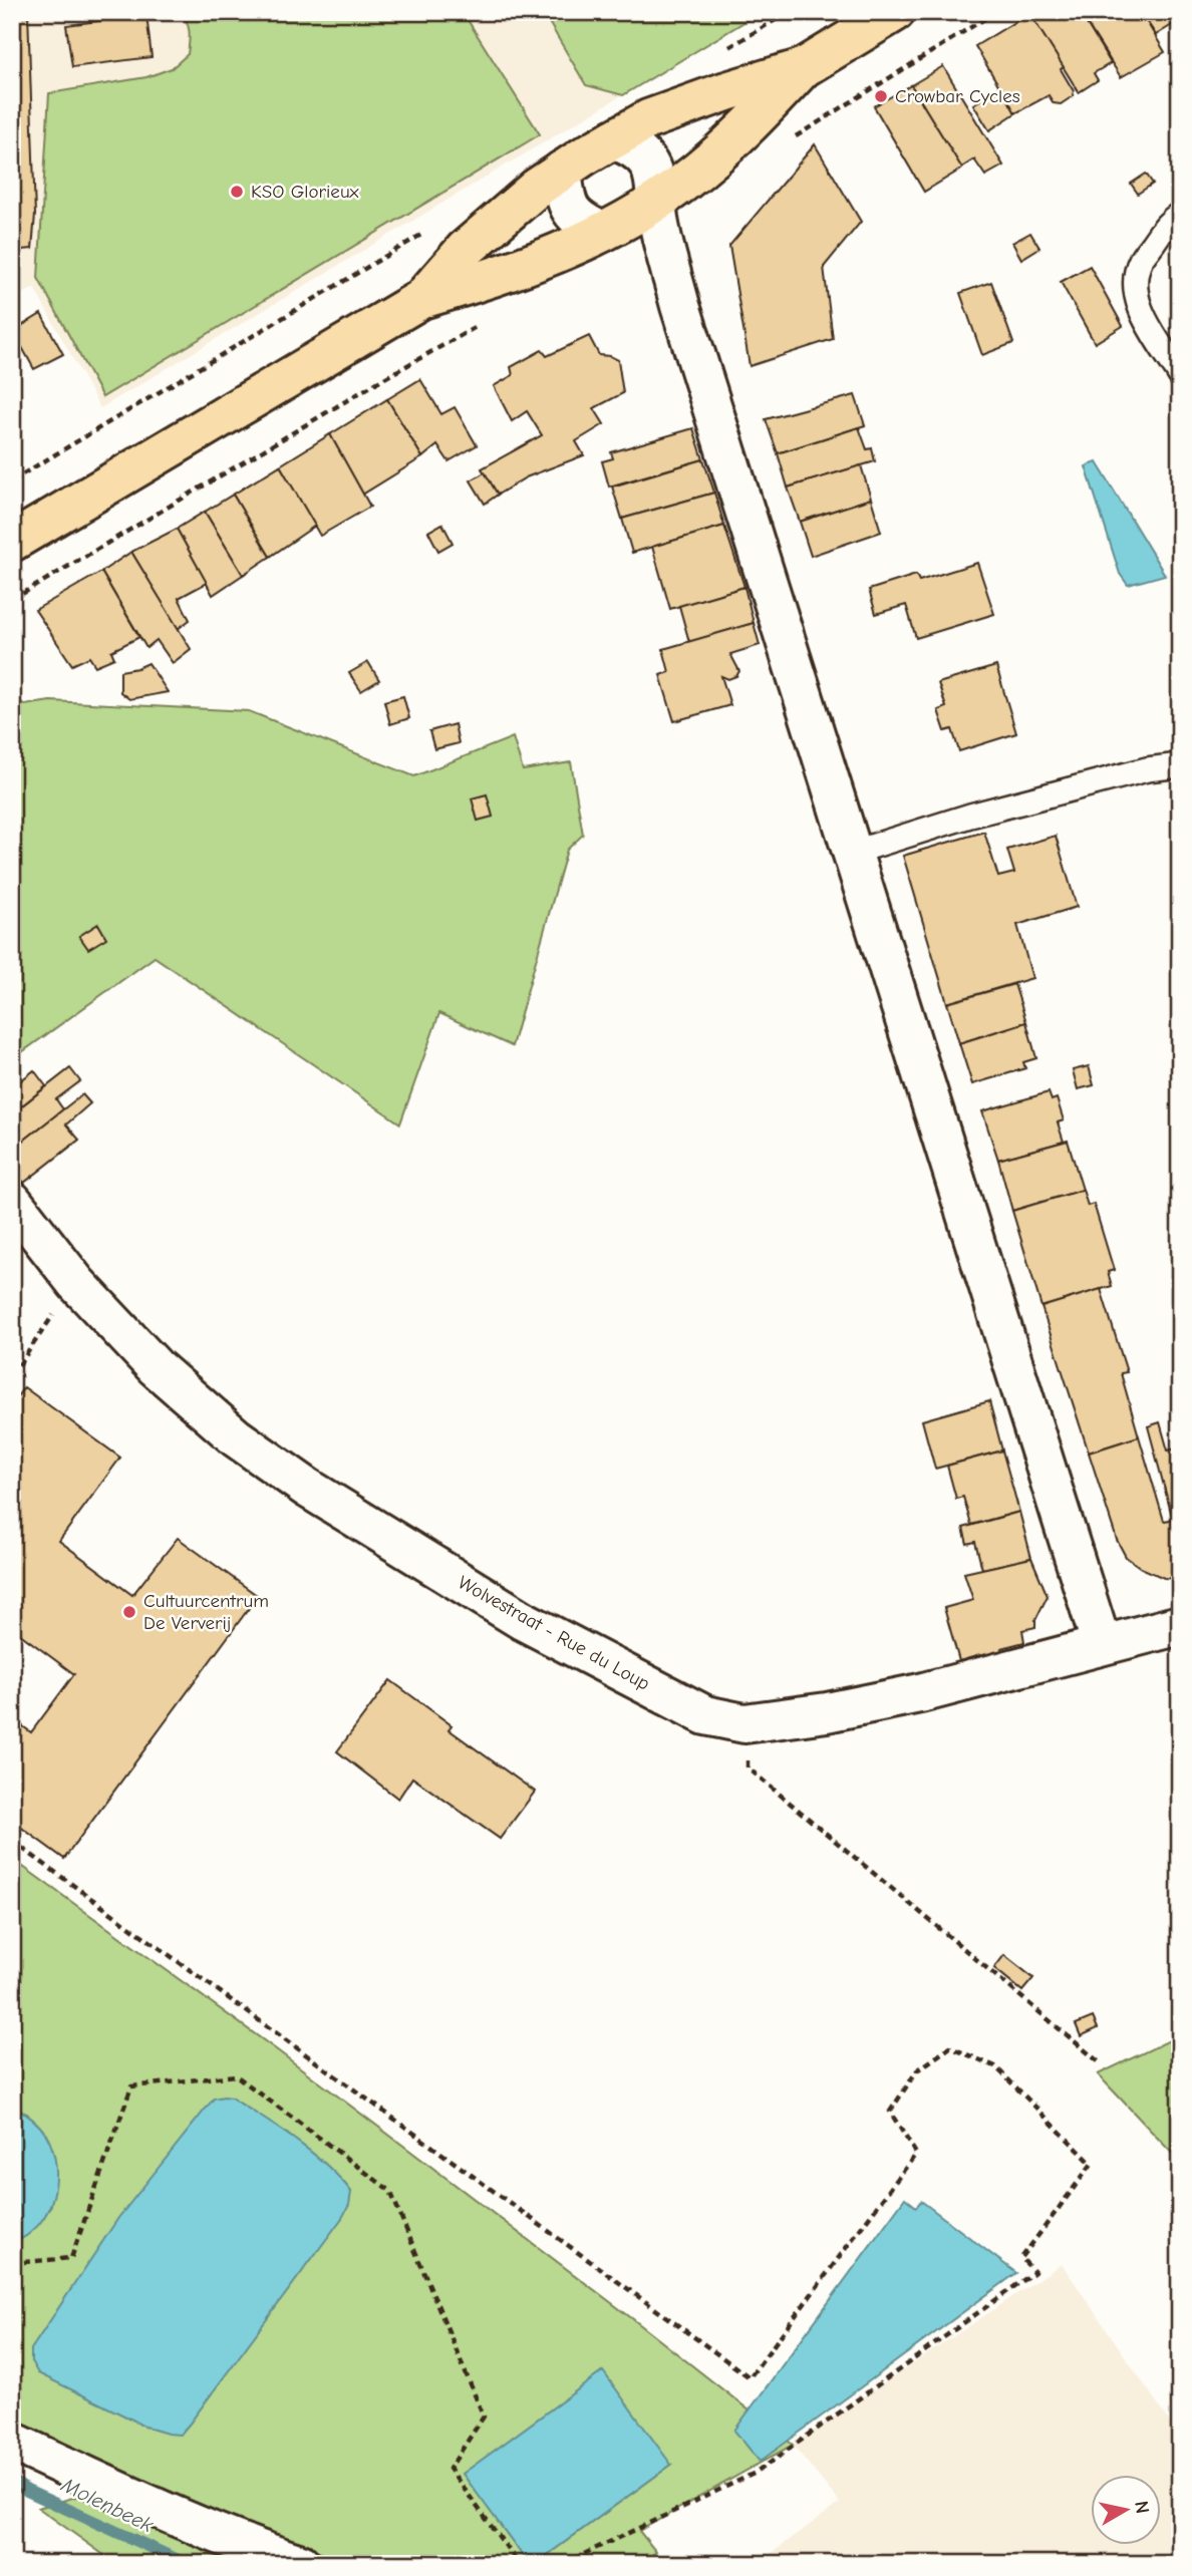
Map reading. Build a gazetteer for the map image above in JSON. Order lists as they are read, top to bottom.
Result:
{
  "streets": {
    "street": ["Wolvestraat - Rue du Loup"]
  },
  "water": ["Molenbeek"],
  "places": ["Crowbar Cycles", "KSO Glorieux", "Cultuurcentrum De Ververij"],
  "north": "right"
}
